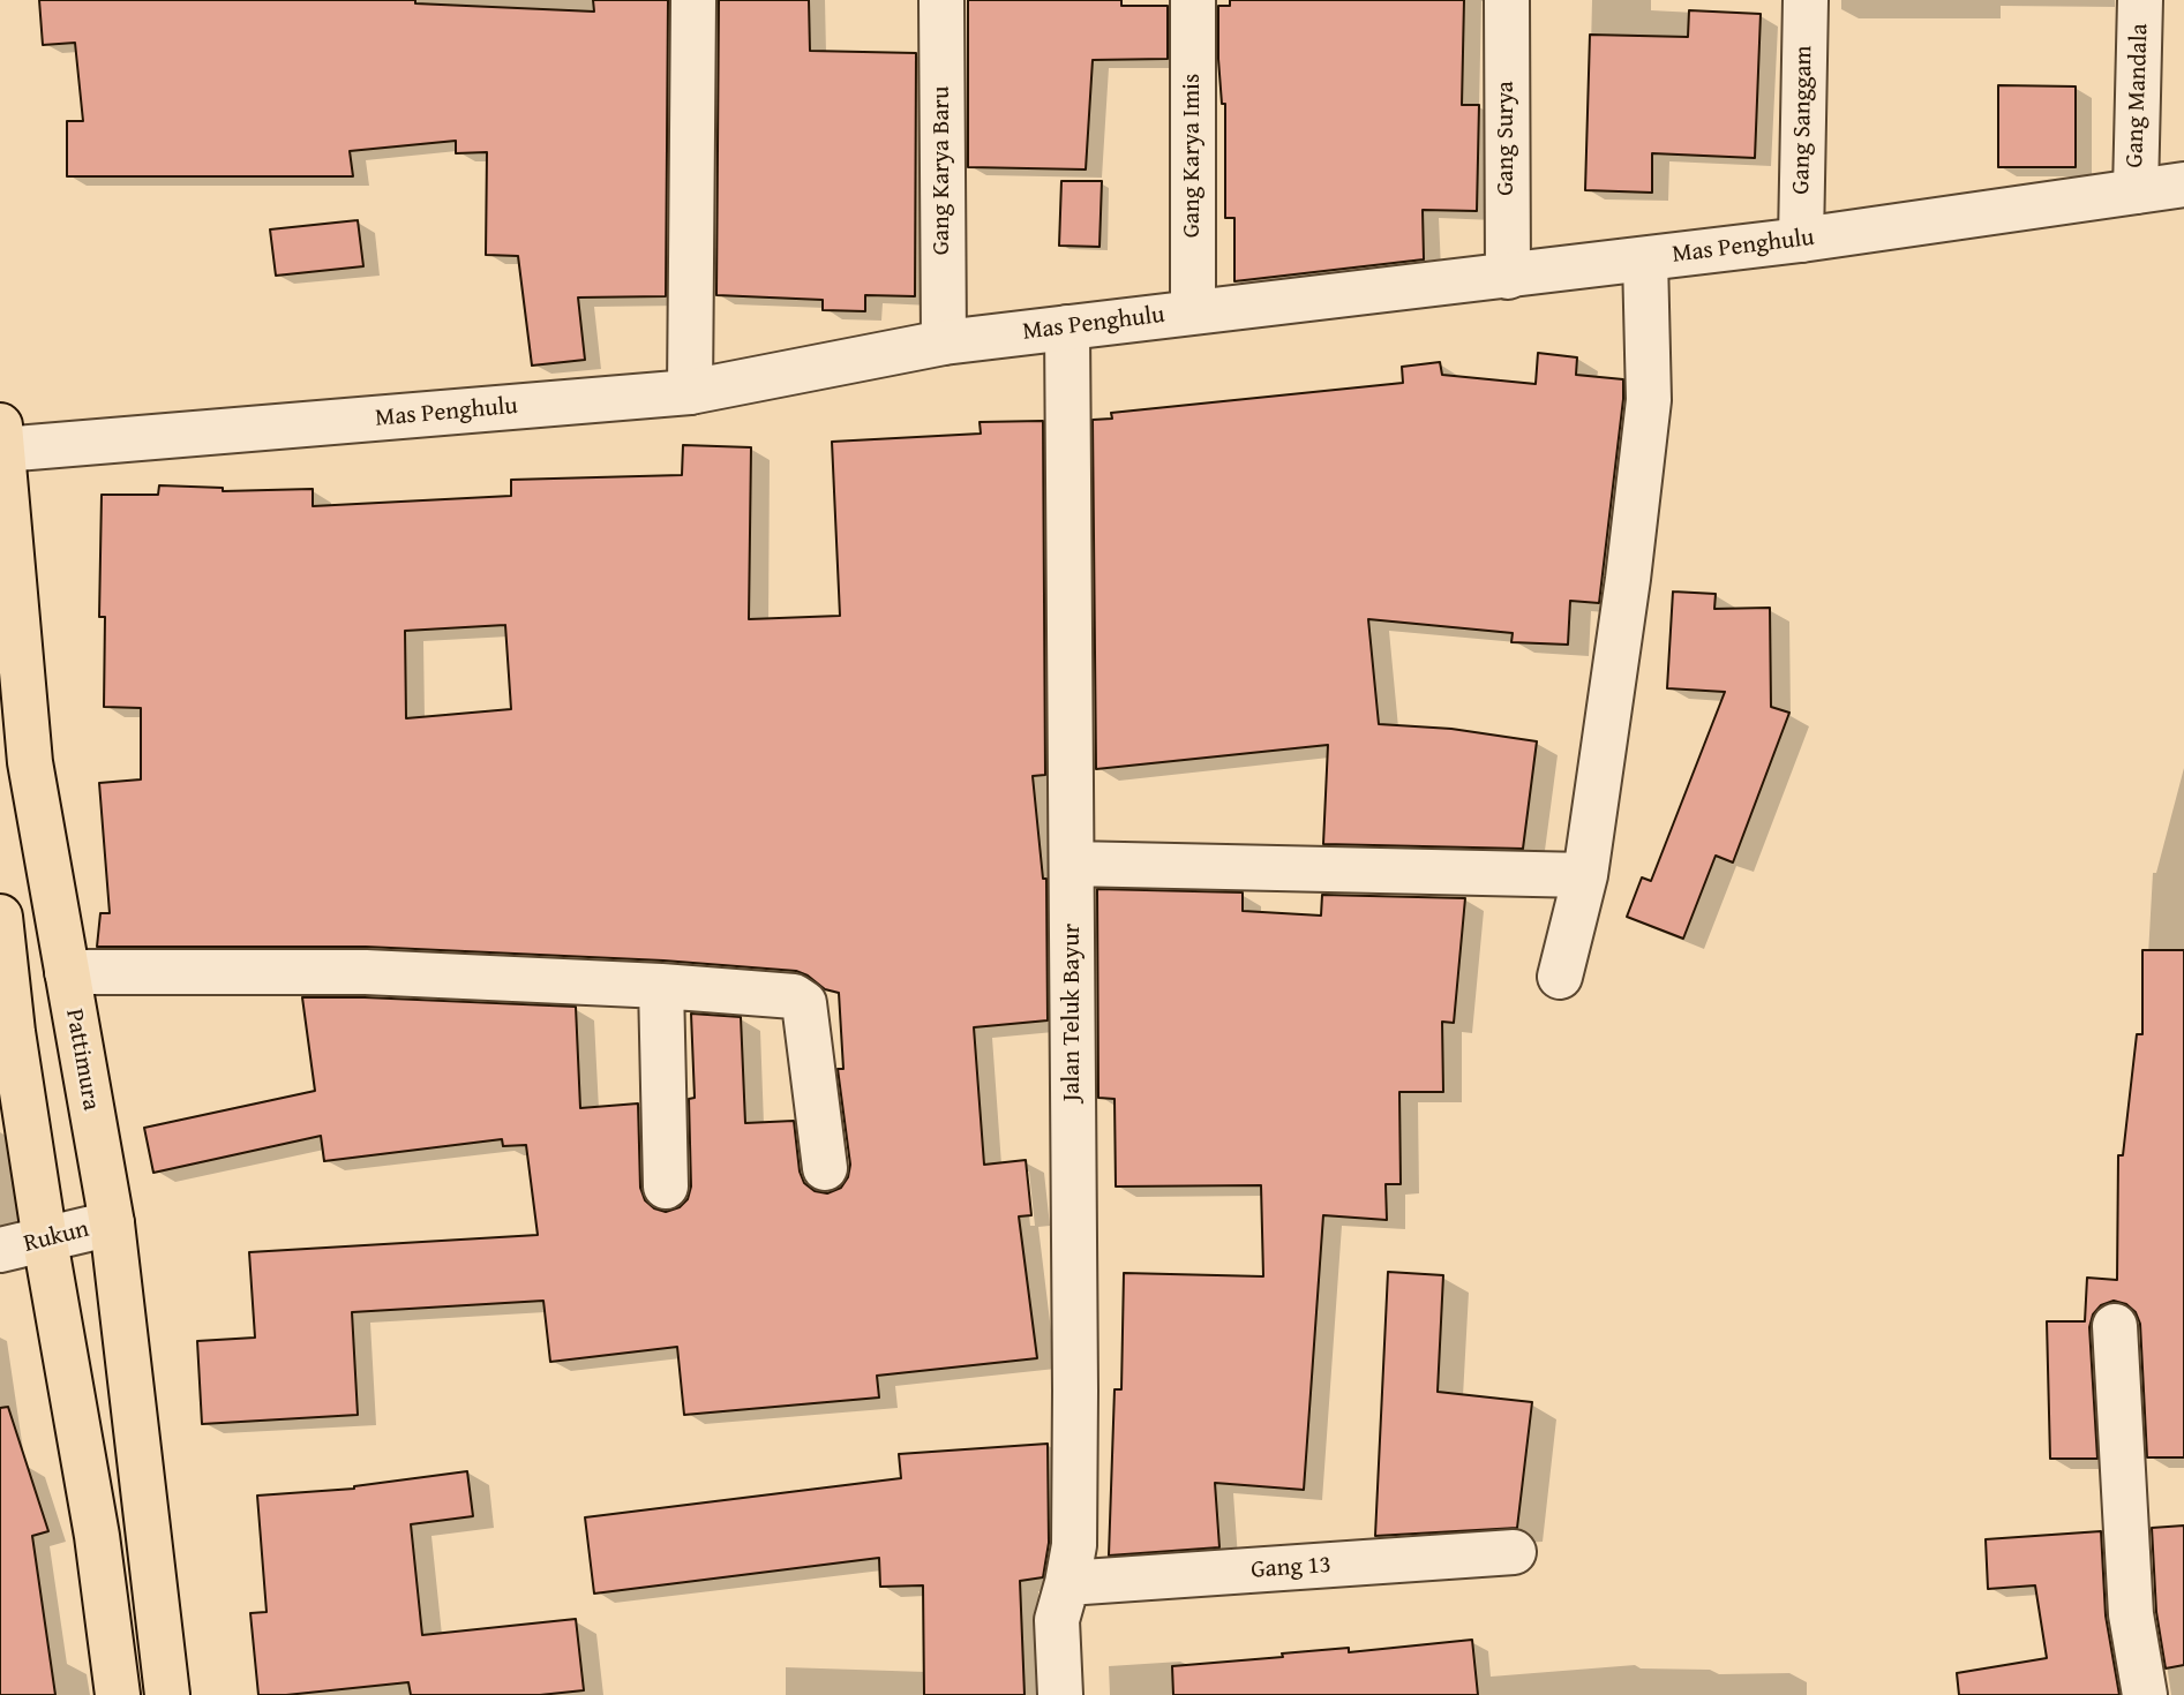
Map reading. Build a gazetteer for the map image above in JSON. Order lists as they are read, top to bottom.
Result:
{
  "streets": {
    "main road": ["Pattimura"],
    "street": [
      "Gang Mandala",
      "Gang Sanggam",
      "Gang Surya",
      "Gang Karya Imis",
      "Gang Karya Baru",
      "Mas Penghulu",
      "Jalan Teluk Bayur",
      "Rukun",
      "Gang 13"
    ]
  },
  "crossings": [
    ["Gang Mandala", "Mas Penghulu"],
    ["Gang Sanggam", "Mas Penghulu"],
    ["Gang Surya", "Mas Penghulu"],
    ["Gang Karya Imis", "Mas Penghulu"],
    ["Gang Karya Baru", "Mas Penghulu"],
    ["Mas Penghulu", "Jalan Teluk Bayur"],
    ["Mas Penghulu", "Pattimura"],
    ["Jalan Teluk Bayur", "Gang 13"],
    ["Pattimura", "Rukun"]
  ]
}
